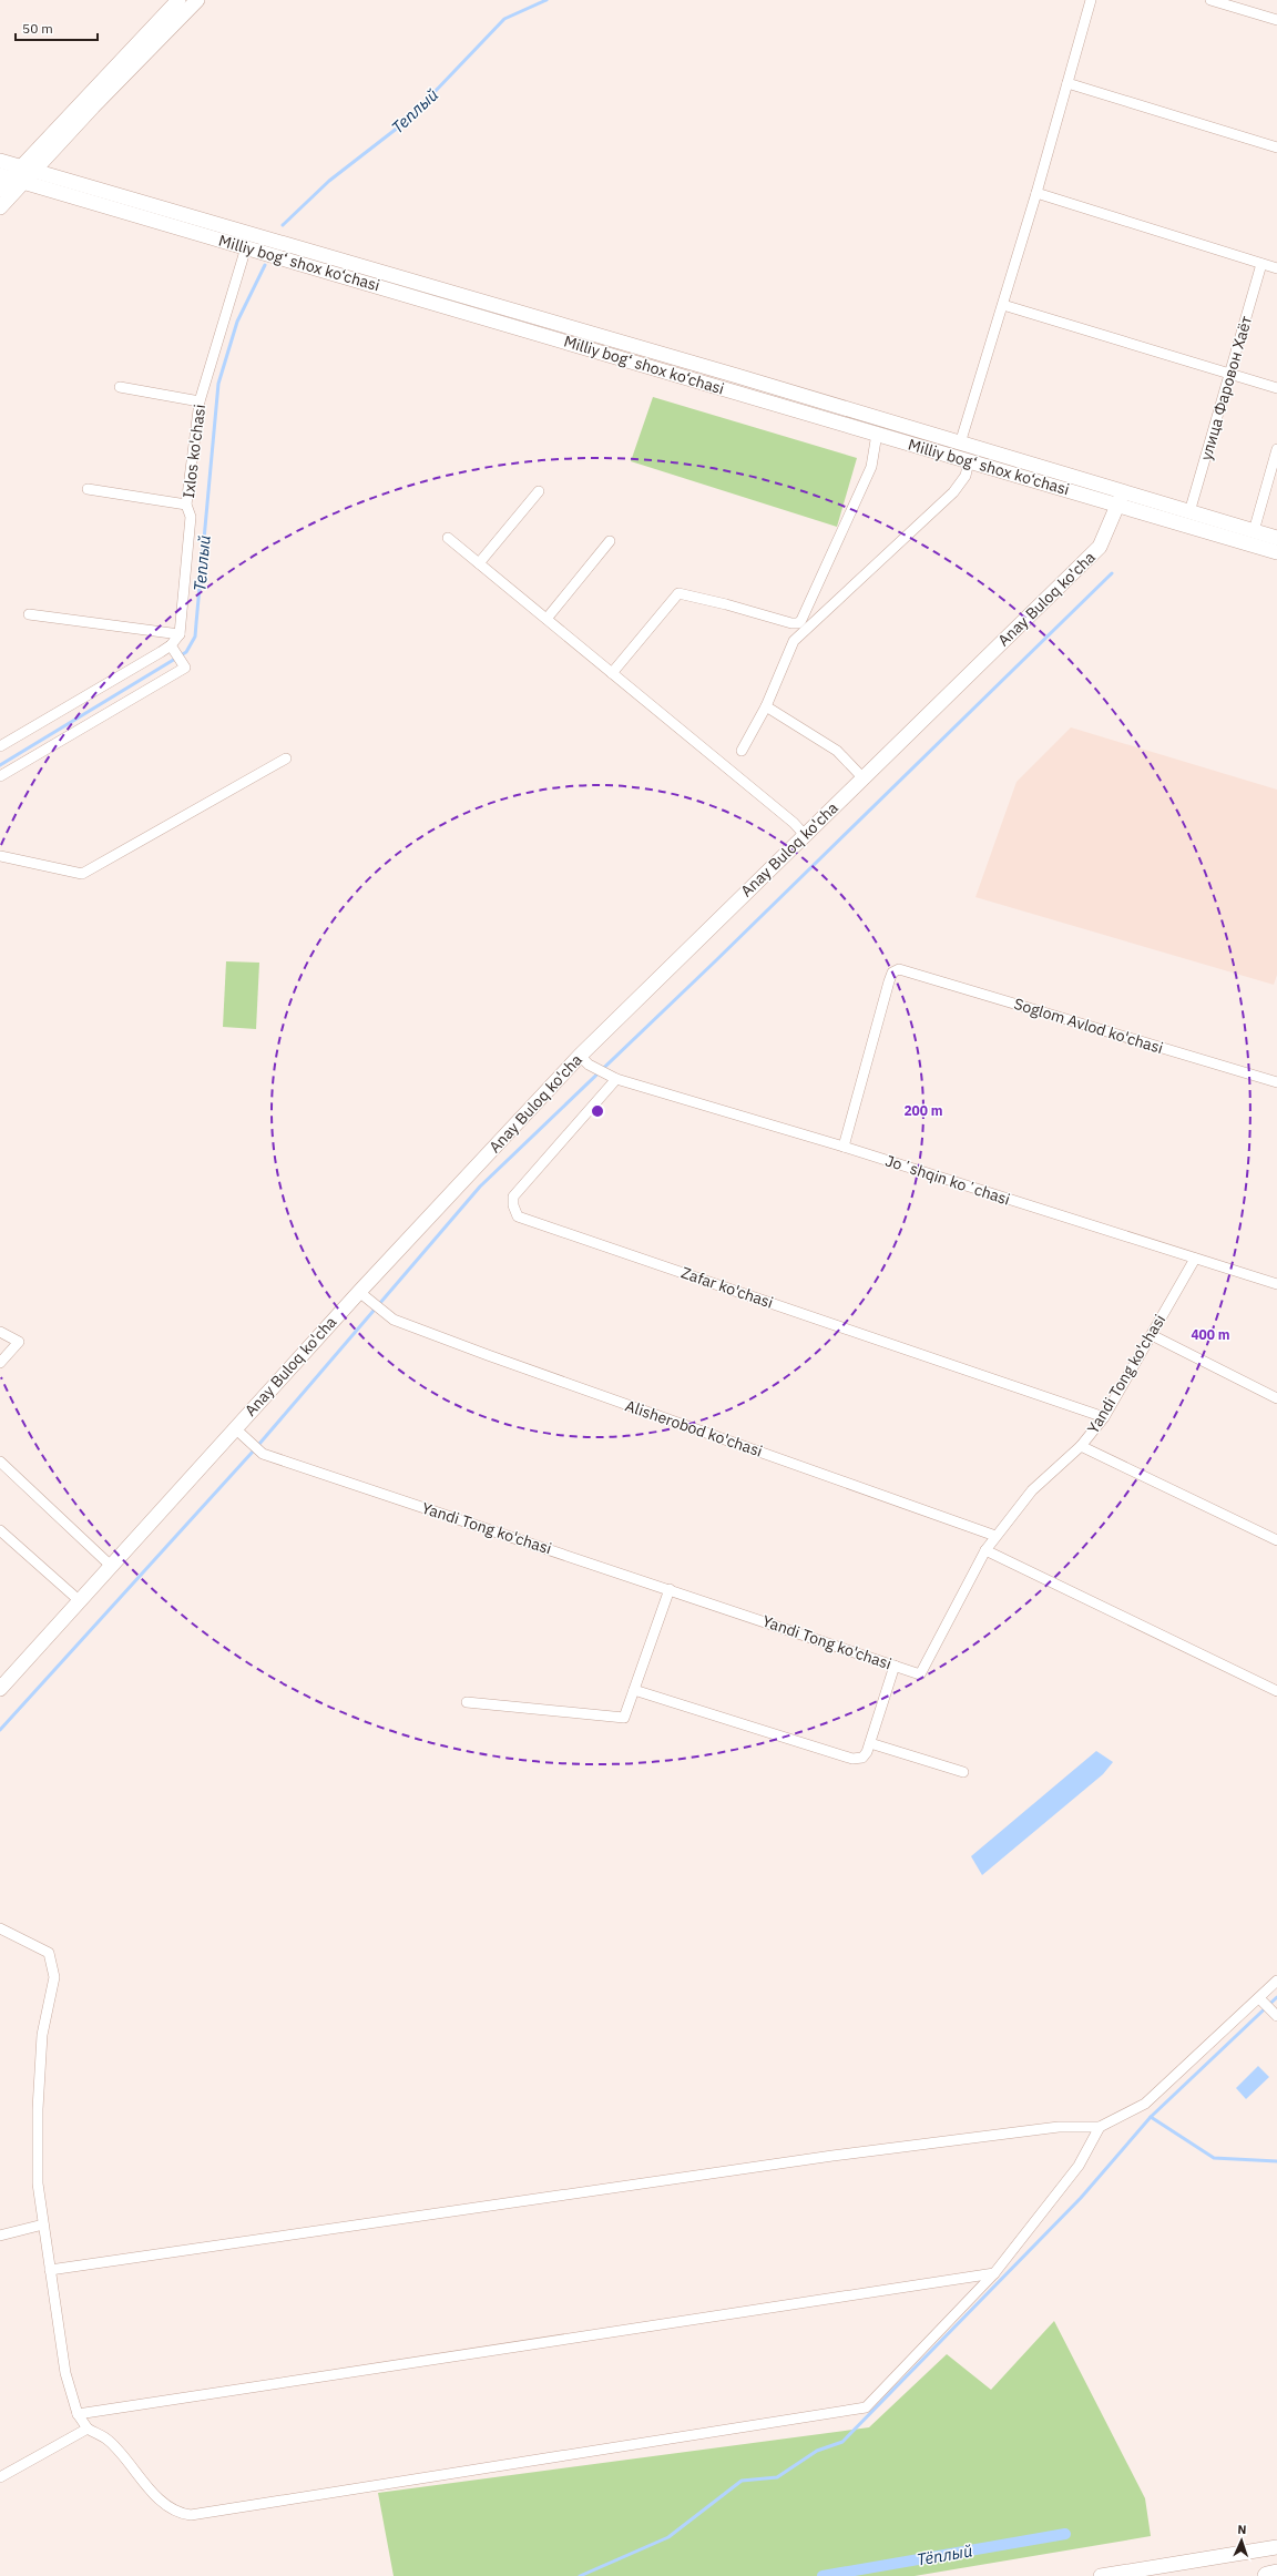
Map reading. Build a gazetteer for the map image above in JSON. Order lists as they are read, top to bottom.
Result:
{
  "streets": {
    "main road": ["Milliy bog‘ shox ko‘chasi", "Anay Buloq ko'cha"],
    "street": [
      "улица Фаровон Хаёт",
      "Ixlos ko'chasi",
      "Soglom Avlod ko'chasi",
      "Joʼshqin koʼchasi",
      "Zafar ko'chasi",
      "Yandi Tong ko'chasi",
      "Alisherobod ko'chasi"
    ]
  },
  "crossings": [
    ["Milliy bog‘ shox ko‘chasi", "улица Фаровон Хаёт"],
    ["Milliy bog‘ shox ko‘chasi", "Ixlos ko'chasi"],
    ["Milliy bog‘ shox ko‘chasi", "Anay Buloq ko'cha"],
    ["Anay Buloq ko'cha", "Joʼshqin koʼchasi"],
    ["Anay Buloq ko'cha", "Yandi Tong ko'chasi"],
    ["Anay Buloq ko'cha", "Alisherobod ko'chasi"],
    ["Soglom Avlod ko'chasi", "Joʼshqin koʼchasi"],
    ["Joʼshqin koʼchasi", "Zafar ko'chasi"],
    ["Joʼshqin koʼchasi", "Yandi Tong ko'chasi"],
    ["Zafar ko'chasi", "Yandi Tong ko'chasi"],
    ["Yandi Tong ko'chasi", "Alisherobod ko'chasi"]
  ],
  "water": ["Теплый", "Тёплый"],
  "scale_bar": "50 m",
  "north": "top",
  "rings": ["200 m", "400 m"]
}
